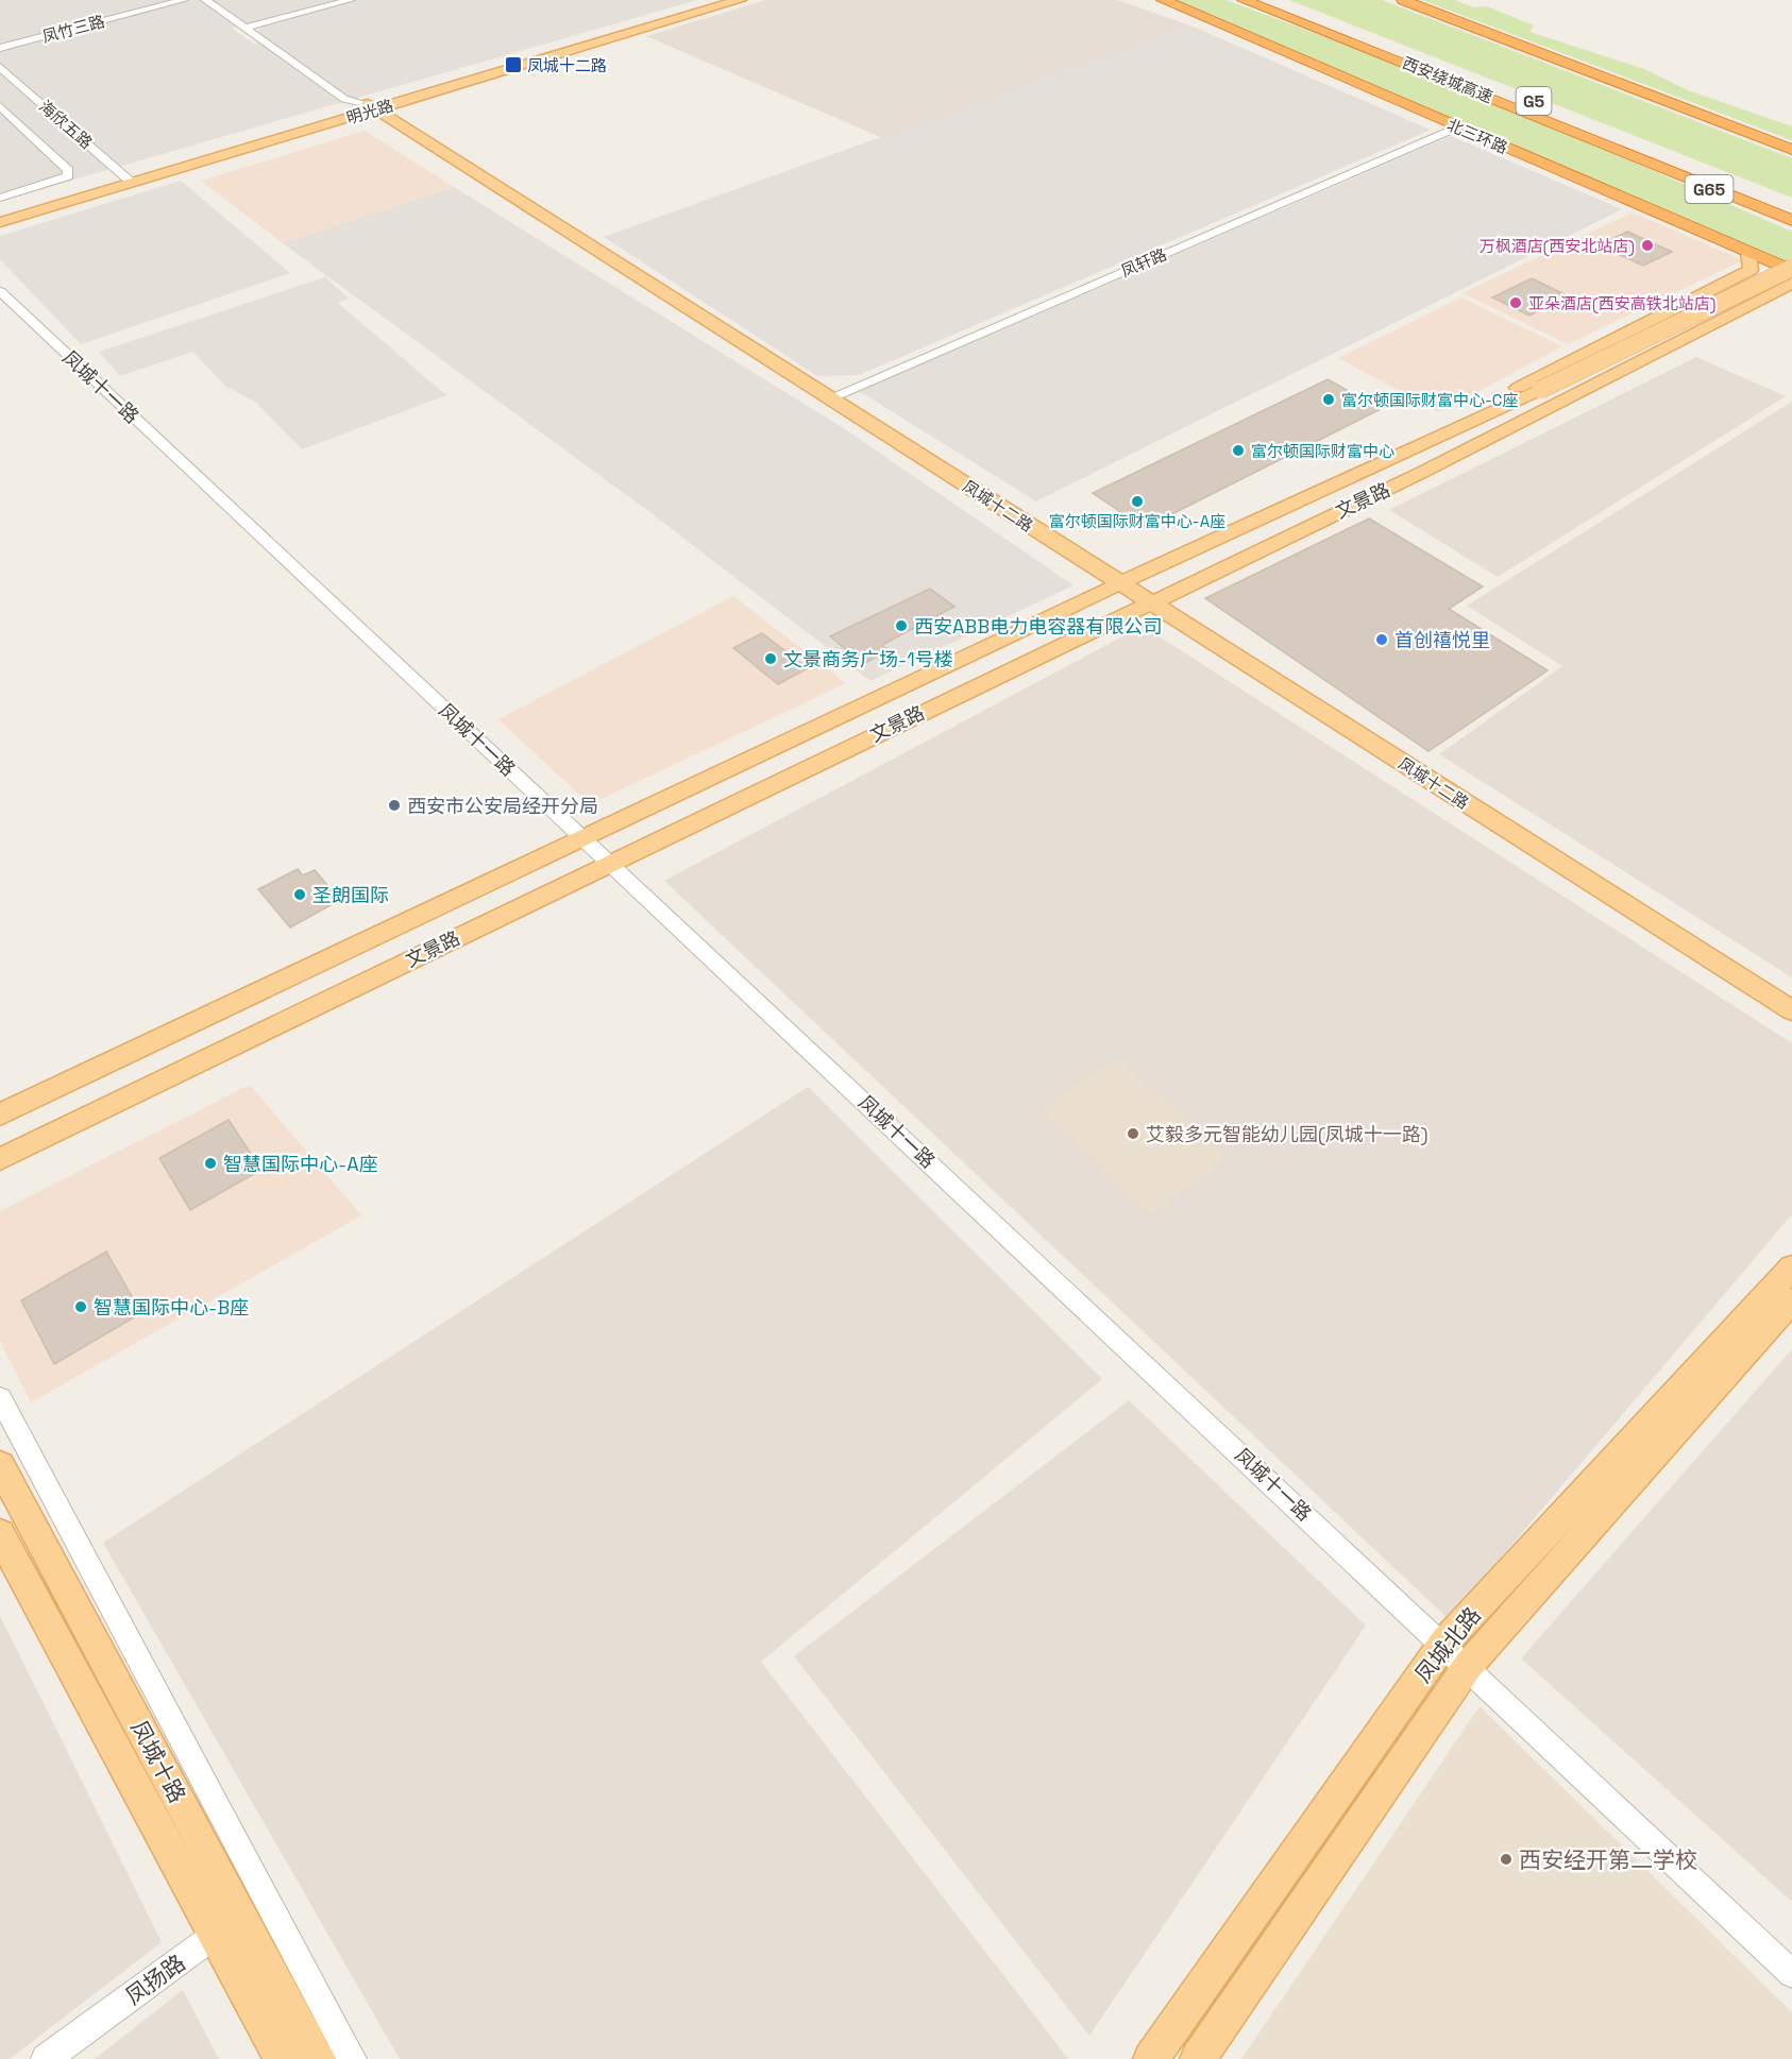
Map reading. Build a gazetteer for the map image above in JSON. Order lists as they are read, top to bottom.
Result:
{
  "streets": {
    "highway": [
      "西安绕城高速",
      "G5",
      "北三环路",
      "G65"
    ],
    "main road": [
      "明光路",
      "文景路",
      "凤城十二路",
      "凤城北路",
      "凤城十路"
    ],
    "street": [
      "凤竹三路",
      "海欣五路",
      "凤轩路",
      "凤城十一路",
      "凤扬路"
    ]
  },
  "crossings": [
    ["西安绕城高速", "G65"],
    ["明光路", "海欣五路"],
    ["明光路", "凤城十二路"],
    ["北三环路", "凤轩路"],
    ["北三环路", "文景路"],
    ["凤轩路", "凤城十二路"],
    ["凤城十一路", "文景路"],
    ["凤城十一路", "凤城北路"],
    ["文景路", "凤城十二路"],
    ["凤城十路", "凤扬路"]
  ],
  "places": {
    "transit": ["凤城十二路"],
    "other": [
      "万枫酒店(西安北站店)",
      "亚朵酒店(西安高铁北站店)",
      "富尔顿国际财富中心-C座",
      "富尔顿国际财富中心",
      "富尔顿国际财富中心-A座",
      "西安ABB电力电容器有限公司",
      "首创禧悦里",
      "文景商务广场-1号楼",
      "西安市公安局经开分局",
      "圣朗国际",
      "艾毅多元智能幼儿园(凤城十一路)",
      "智慧国际中心-A座",
      "智慧国际中心-B座",
      "西安经开第二学校"
    ]
  }
}
